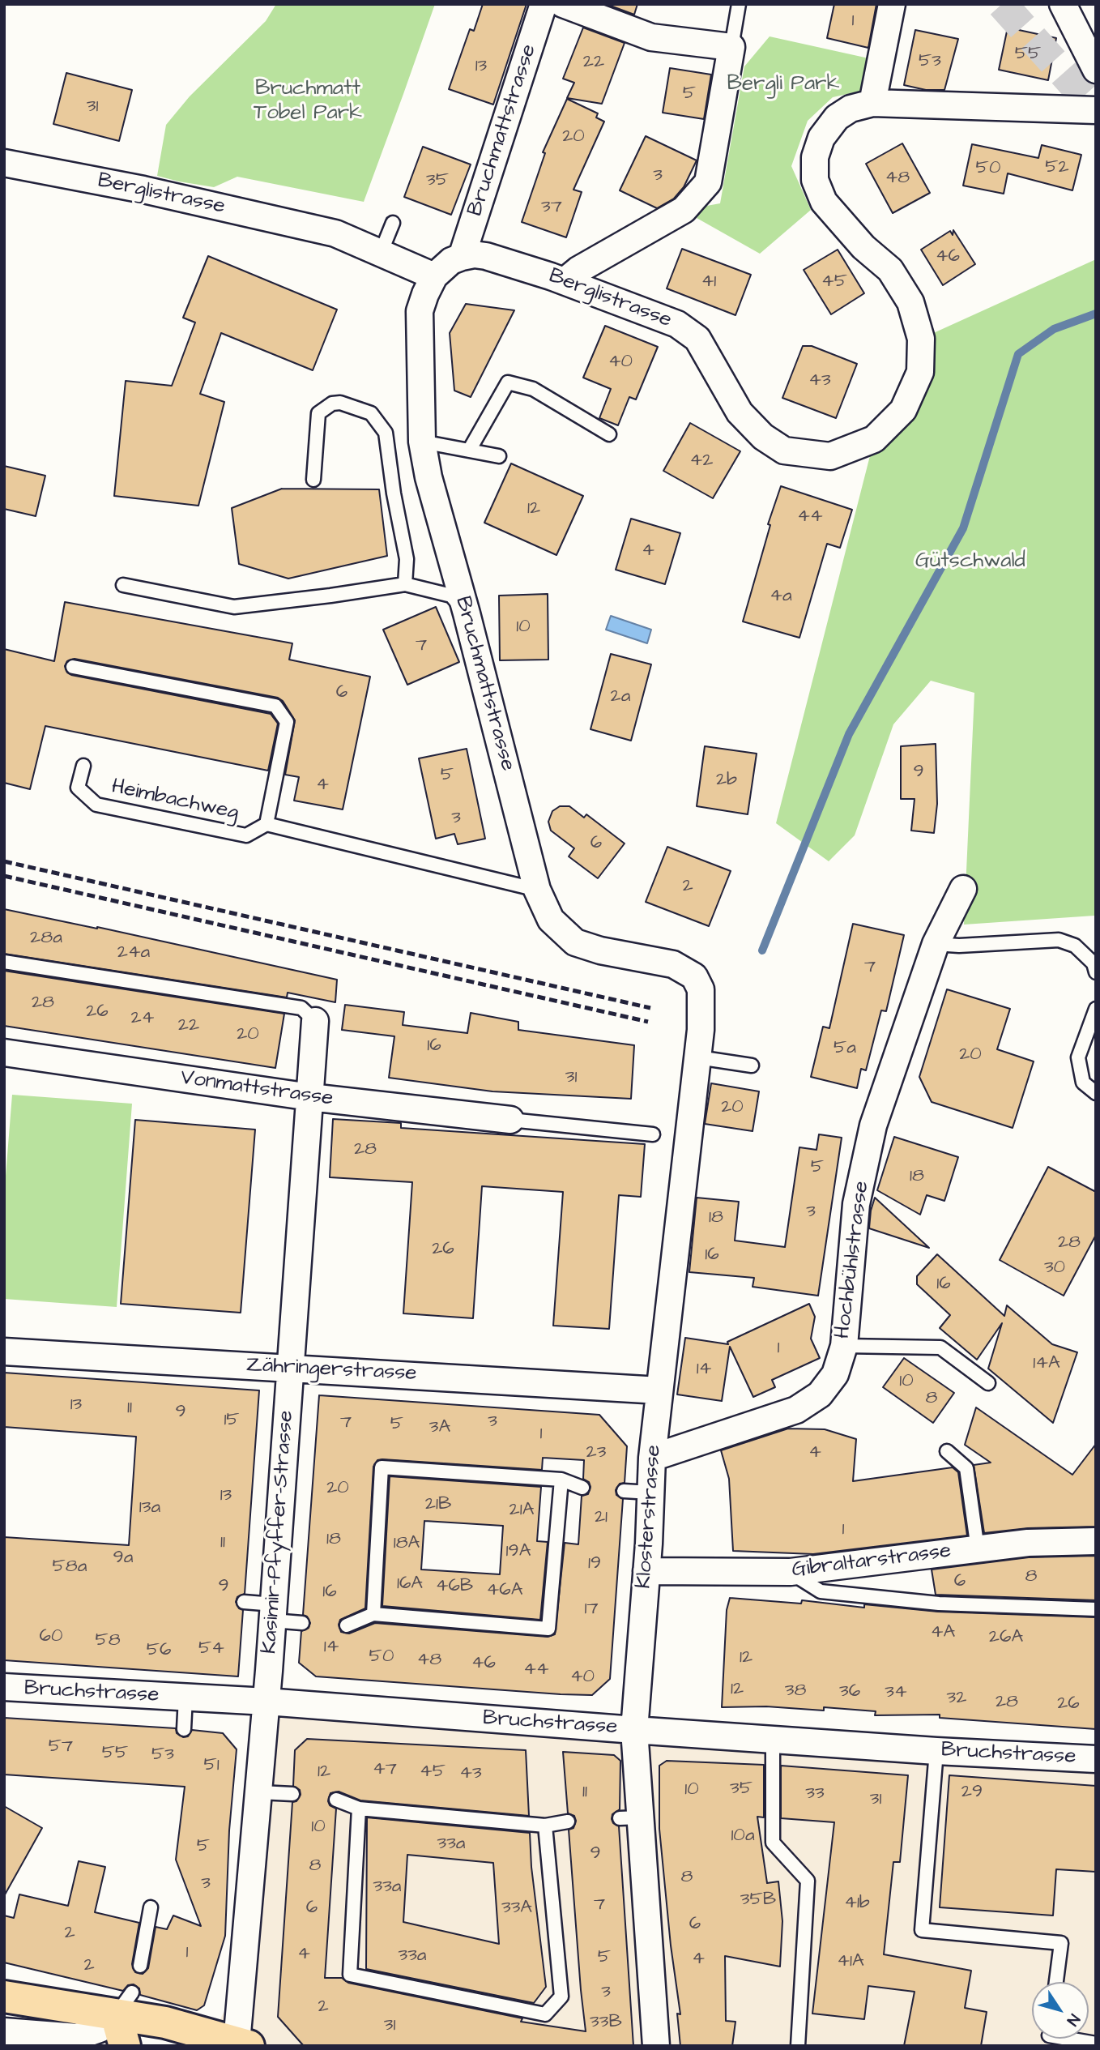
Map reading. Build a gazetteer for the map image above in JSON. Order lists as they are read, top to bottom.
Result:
{
  "streets": {
    "street": [
      "Bruchmattstrasse",
      "Berglistrasse",
      "Vonmattstrasse",
      "Hochbühlstrasse",
      "Zähringerstrasse",
      "Klosterstrasse",
      "Kasimir-Pfyffer-Strasse",
      "Gibraltarstrasse",
      "Bruchstrasse"
    ],
    "lane": ["Heimbachweg"]
  },
  "crossings": [
    ["Bruchmattstrasse", "Berglistrasse"],
    ["Bruchmattstrasse", "Klosterstrasse"],
    ["Vonmattstrasse", "Kasimir-Pfyffer-Strasse"],
    ["Hochbühlstrasse", "Klosterstrasse"],
    ["Zähringerstrasse", "Klosterstrasse"],
    ["Zähringerstrasse", "Kasimir-Pfyffer-Strasse"],
    ["Klosterstrasse", "Gibraltarstrasse"],
    ["Klosterstrasse", "Bruchstrasse"],
    ["Kasimir-Pfyffer-Strasse", "Bruchstrasse"]
  ],
  "parks": ["Bergli Park", "Bruchmatt Tobel Park", "Gütschwald"],
  "house_numbers": [
    "1",
    "55",
    "53",
    "22",
    "13",
    "5",
    "31",
    "20",
    "52",
    "50",
    "3",
    "48",
    "35",
    "37",
    "46",
    "41",
    "45",
    "40",
    "43",
    "42",
    "12",
    "44",
    "4",
    "4a",
    "10",
    "7",
    "6",
    "2a",
    "9",
    "5",
    "2b",
    "4",
    "3",
    "6",
    "2",
    "28a",
    "24a",
    "7",
    "28",
    "26",
    "24",
    "22",
    "20",
    "16",
    "5a",
    "20",
    "31",
    "20",
    "28",
    "5",
    "18",
    "3",
    "18",
    "28",
    "26",
    "16",
    "30",
    "16",
    "1",
    "14A",
    "14",
    "10",
    "8",
    "13",
    "11",
    "9",
    "15",
    "3",
    "7",
    "5",
    "3A",
    "1",
    "23",
    "4",
    "20",
    "13",
    "21B",
    "13a",
    "21A",
    "21",
    "1",
    "18",
    "11",
    "18A",
    "19A",
    "9a",
    "19",
    "58a",
    "8",
    "6",
    "16A",
    "9",
    "46B",
    "46A",
    "16",
    "17",
    "4A",
    "60",
    "26A",
    "58",
    "14",
    "54",
    "56",
    "50",
    "12",
    "48",
    "46",
    "44",
    "40",
    "12",
    "38",
    "36",
    "34",
    "32",
    "28",
    "26",
    "57",
    "55",
    "53",
    "51",
    "47",
    "12",
    "45",
    "43",
    "35",
    "10",
    "11",
    "29",
    "33",
    "31",
    "10",
    "10a",
    "33a",
    "5",
    "9",
    "8",
    "8",
    "3",
    "33a",
    "35B",
    "41b",
    "7",
    "6",
    "33A",
    "6",
    "2",
    "1",
    "4",
    "33a",
    "5",
    "4",
    "41A",
    "2",
    "3",
    "2",
    "33B",
    "31"
  ],
  "north": "bottom right"
}
